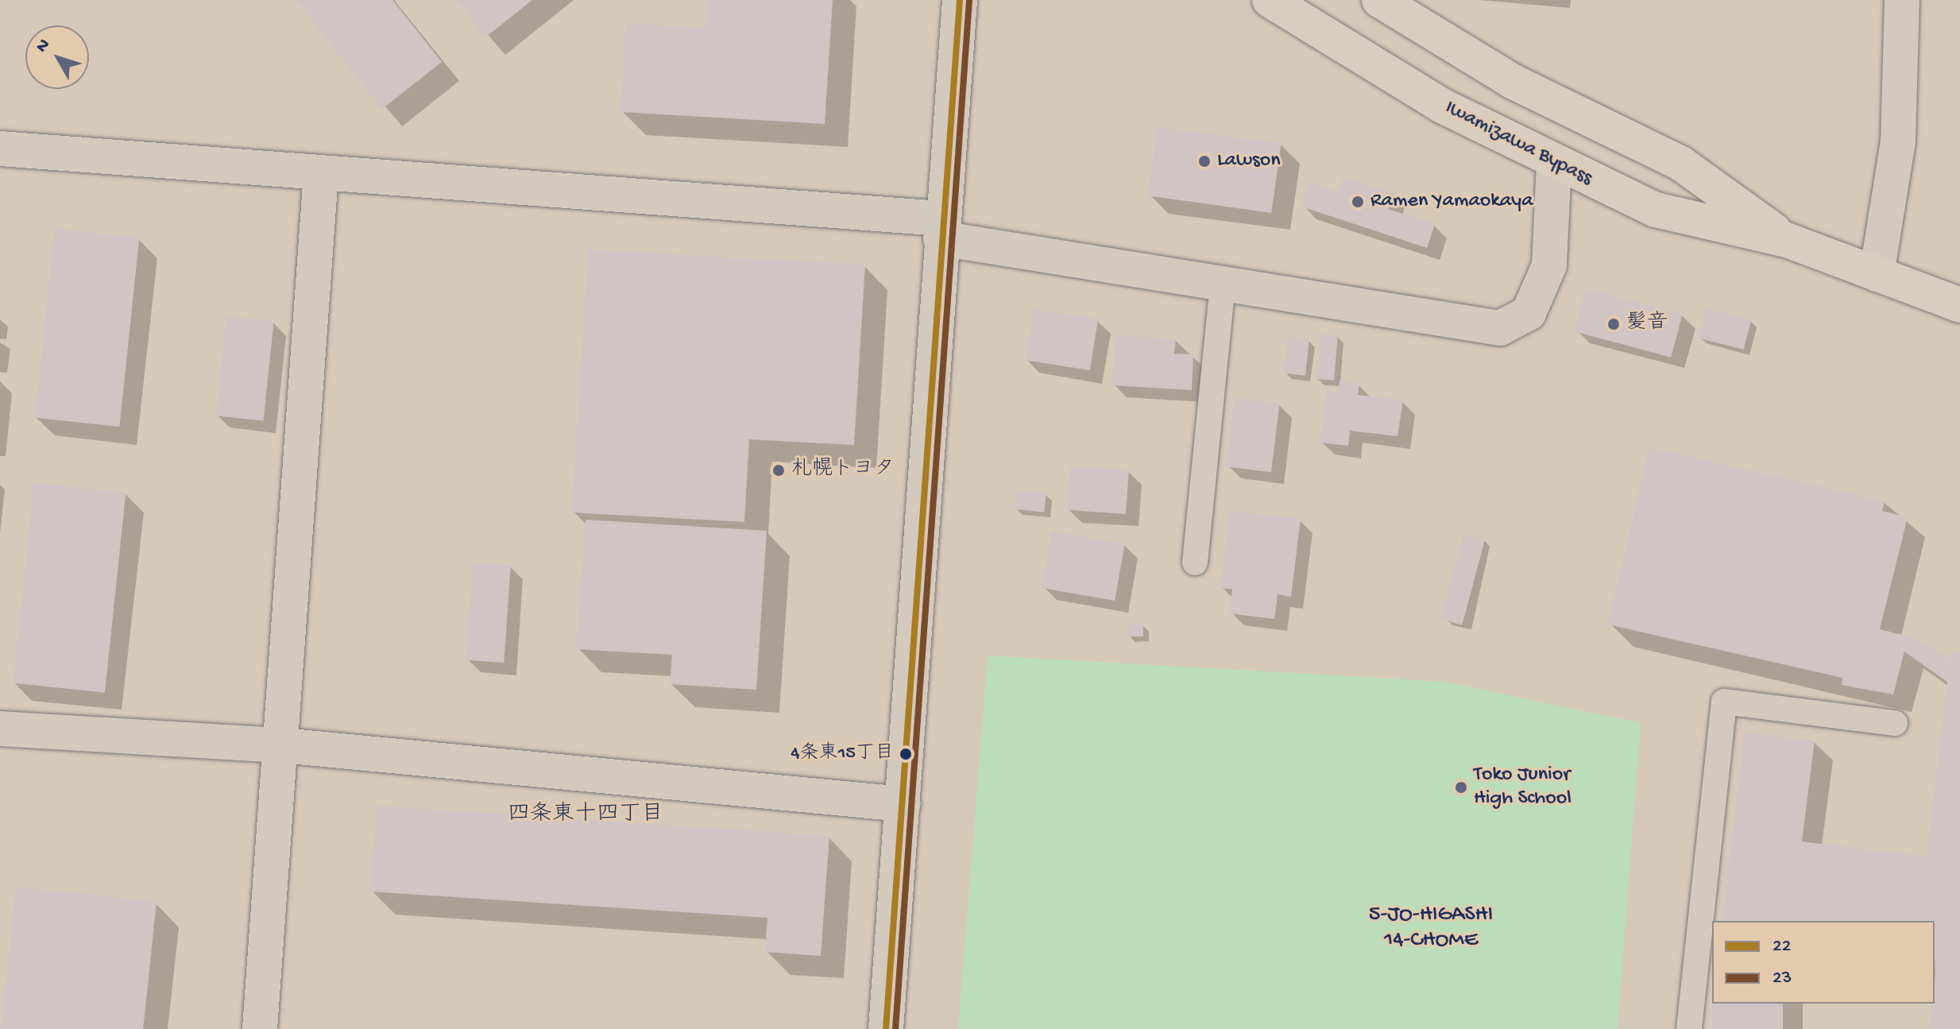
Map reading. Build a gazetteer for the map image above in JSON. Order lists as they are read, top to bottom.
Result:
{
  "streets": {
    "highway": ["Iwamizawa Bypass"]
  },
  "districts": ["四条東十四丁目", "5-JO-HIGASHI 14-CHOME"],
  "places": [
    "Lawson",
    "Ramen Yamaokaya",
    "髪音",
    "札幌トヨタ",
    "4条東15丁目",
    "Toko Junior High School"
  ],
  "lines": ["transit line 22", "transit line 23"],
  "legend": ["22", "23"],
  "north": "top left"
}
